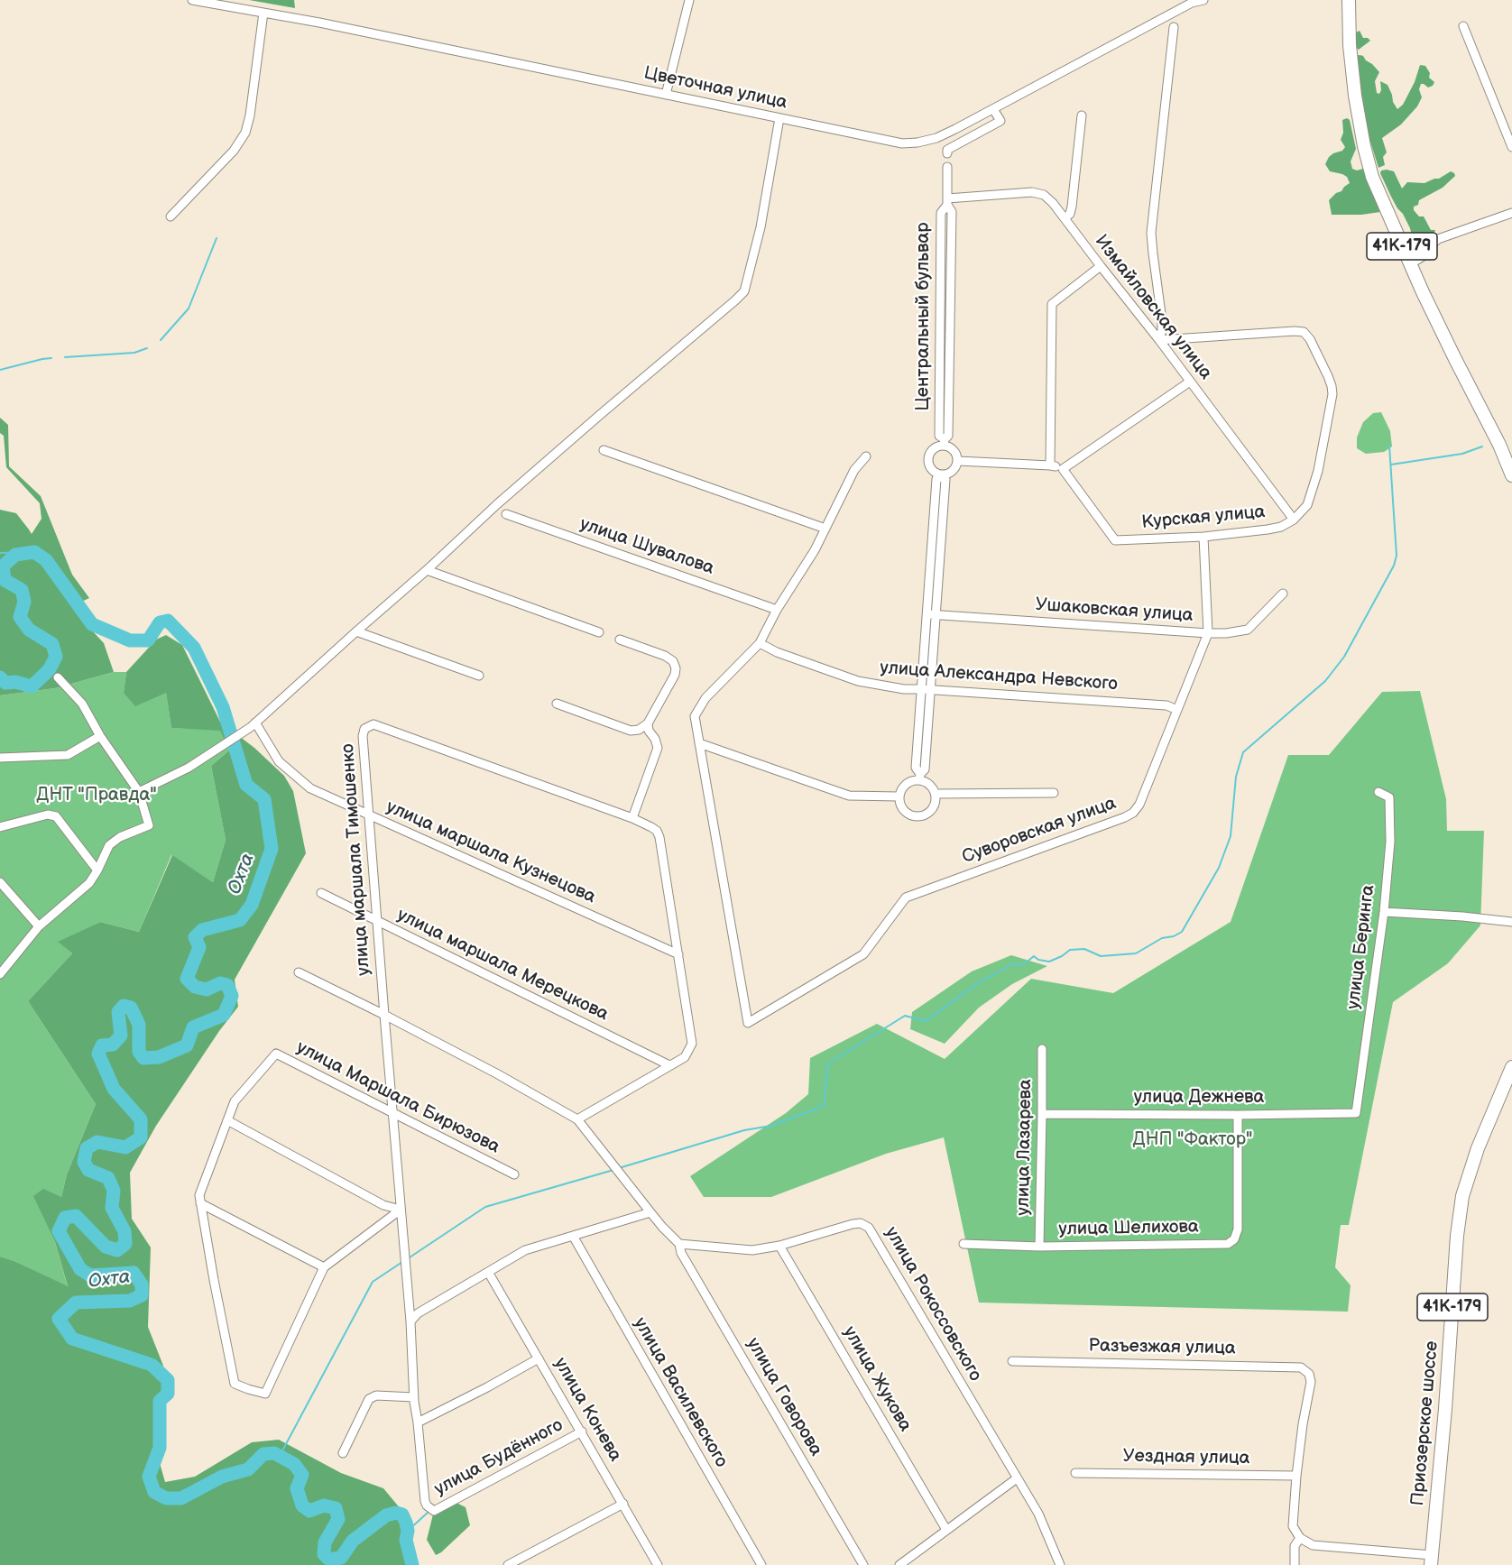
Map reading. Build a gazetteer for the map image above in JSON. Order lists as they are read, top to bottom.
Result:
{
  "streets": {
    "main road": ["41К-179", "Приозерское шоссе"],
    "street": [
      "Цветочная улица",
      "Измайловская улица",
      "Центральный бульвар",
      "Курская улица",
      "улица Шувалова",
      "Ушаковская улица",
      "улица Александра Невского",
      "Суворовская улица",
      "улица маршала Кузнецова",
      "улица маршала Тимошенко",
      "улица Беринга",
      "улица маршала Мерецкова",
      "улица Маршала Бирюзова",
      "улица Дежнева",
      "улица Лазарева",
      "улица Шелихова",
      "улица Рокоссовского",
      "Разъезжая улица",
      "улица Жукова",
      "улица Василевского",
      "улица Говорова",
      "улица Конева",
      "улица Будённого",
      "Уездная улица"
    ]
  },
  "crossings": [
    ["Измайловская улица", "Центральный бульвар"],
    ["Измайловская улица", "Курская улица"],
    ["Курская улица", "Суворовская улица"],
    ["Ушаковская улица", "Суворовская улица"],
    ["улица Александра Невского", "Суворовская улица"],
    ["улица маршала Кузнецова", "улица маршала Тимошенко"],
    ["улица маршала Тимошенко", "улица маршала Мерецкова"],
    ["улица Беринга", "улица Дежнева"],
    ["улица Дежнева", "улица Лазарева"],
    ["улица Дежнева", "улица Шелихова"],
    ["улица Лазарева", "улица Шелихова"],
    ["улица Рокоссовского", "улица Жукова"],
    ["улица Рокоссовского", "улица Говорова"],
    ["Разъезжая улица", "Уездная улица"],
    ["улица Конева", "улица Будённого"]
  ],
  "water": ["Охта"],
  "parks": ["ДНТ \"Правда\"", "ДНП \"Фактор\""]
}
